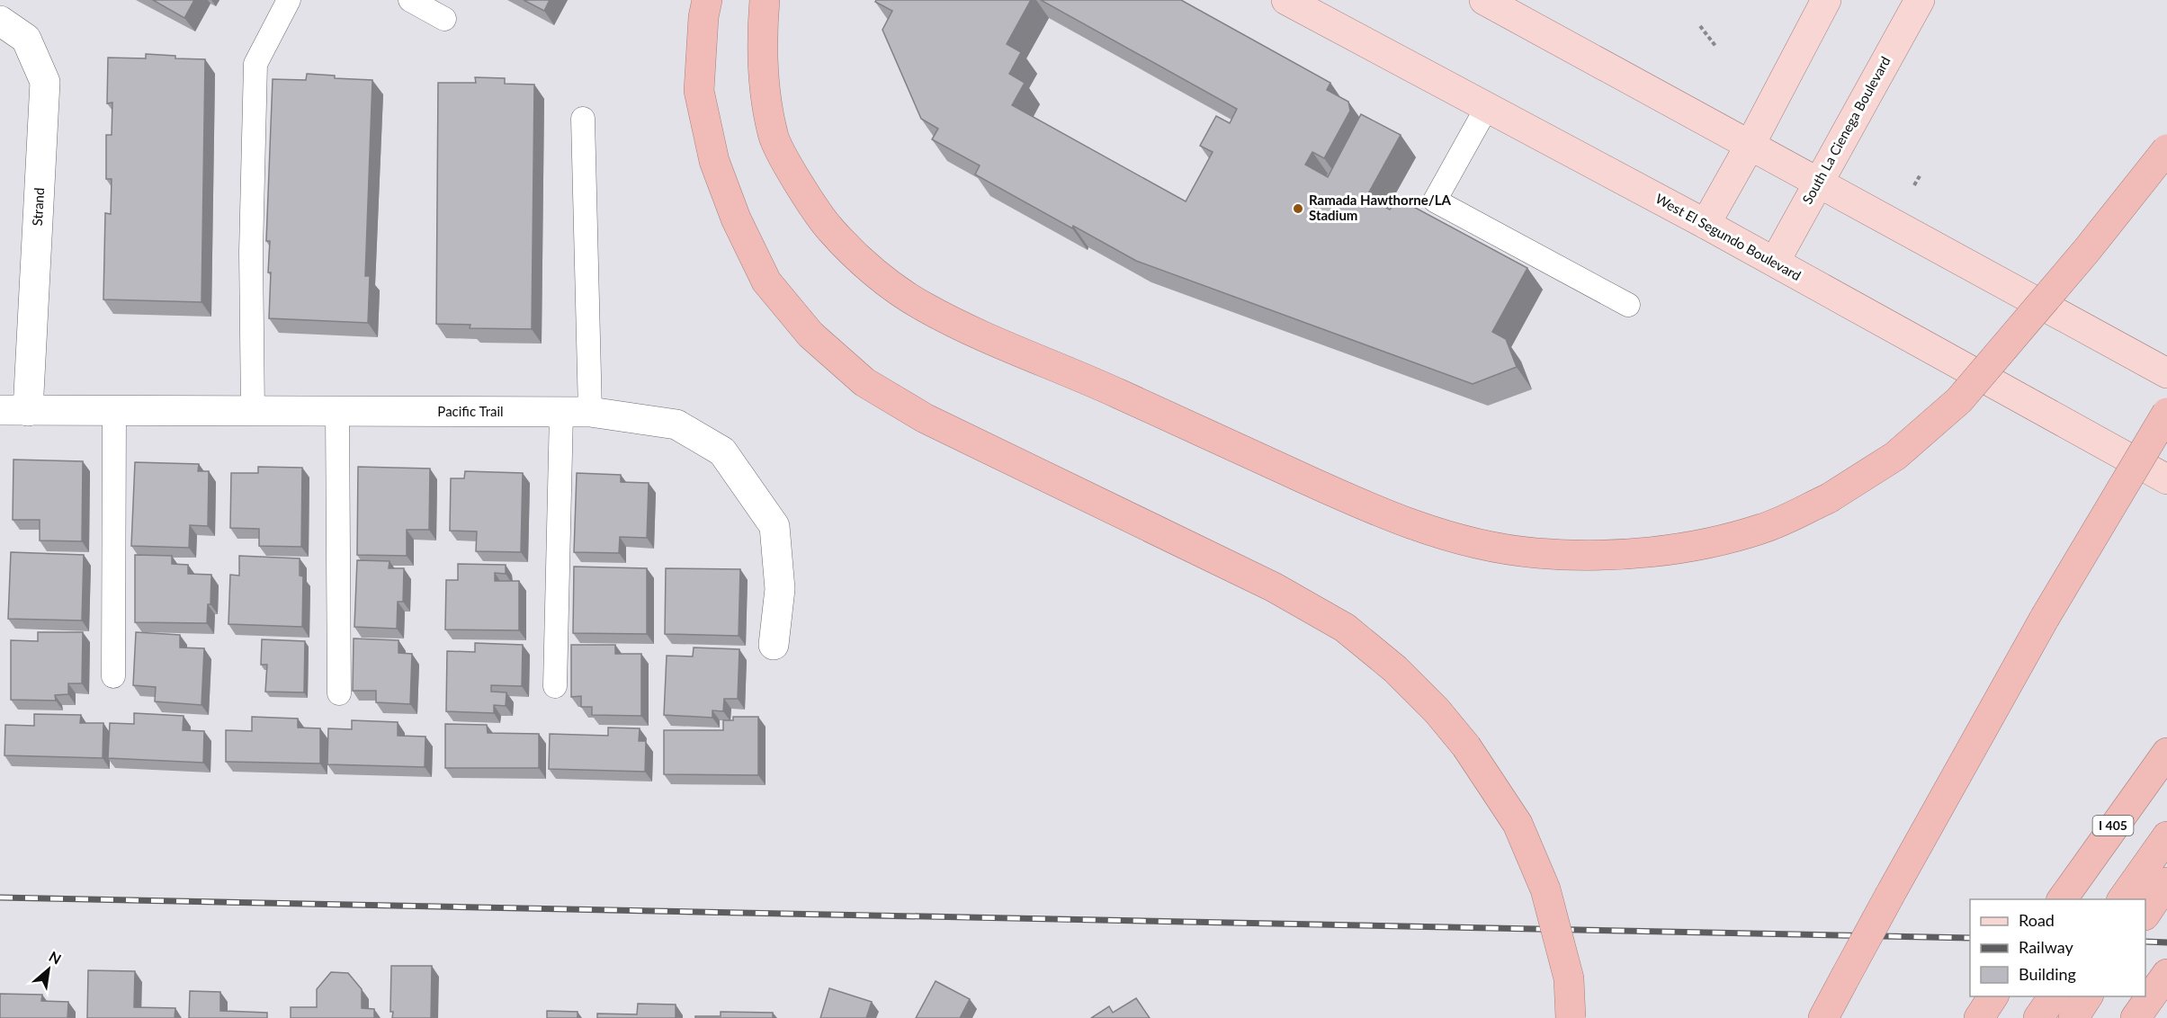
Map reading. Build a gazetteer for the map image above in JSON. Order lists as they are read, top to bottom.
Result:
{
  "streets": {
    "highway": ["I 405"],
    "main road": ["South La Cienega Boulevard", "West El Segundo Boulevard"],
    "street": ["Strand", "Pacific Trail"]
  },
  "crossings": [
    ["South La Cienega Boulevard", "West El Segundo Boulevard"],
    ["Strand", "Pacific Trail"]
  ],
  "places": ["Ramada Hawthorne/LA Stadium"],
  "legend": ["Road", "Railway", "Building"],
  "north": "top right"
}
